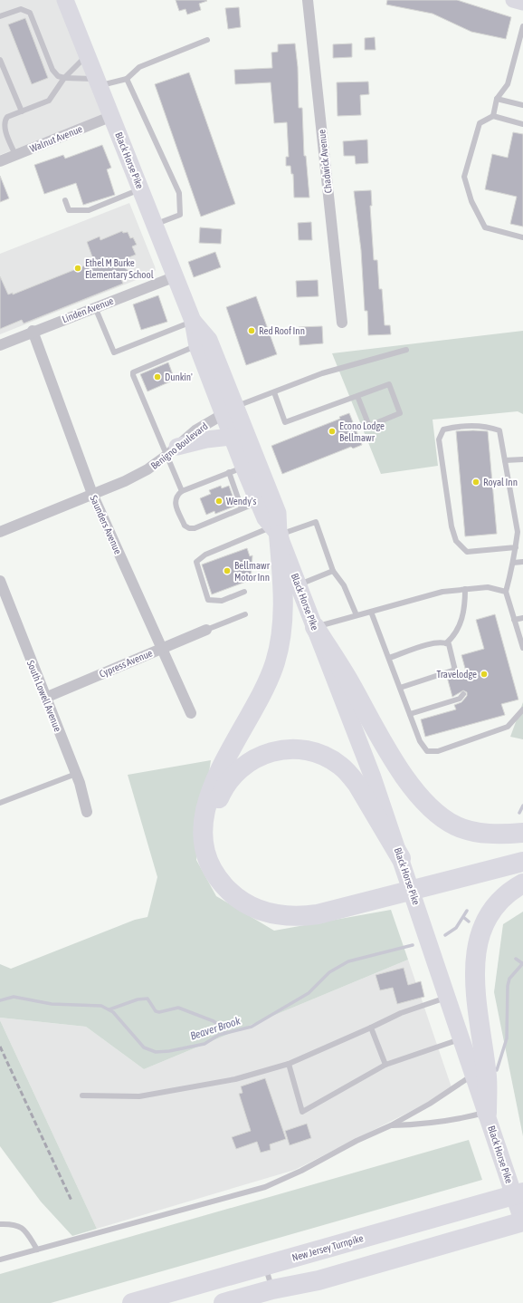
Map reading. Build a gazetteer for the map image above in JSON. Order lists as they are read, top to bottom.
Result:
{
  "streets": {
    "highway": ["New Jersey Turnpike"],
    "main road": ["Black Horse Pike"],
    "street": [
      "Walnut Avenue",
      "Chadwick Avenue",
      "Linden Avenue",
      "Benigno Boulevard",
      "Saunders Avenue",
      "Cypress Avenue",
      "South Lowell Avenue"
    ]
  },
  "crossings": [
    ["Walnut Avenue", "Black Horse Pike"],
    ["Black Horse Pike", "Linden Avenue"],
    ["Black Horse Pike", "Benigno Boulevard"],
    ["Linden Avenue", "Saunders Avenue"],
    ["Benigno Boulevard", "Saunders Avenue"],
    ["Saunders Avenue", "Cypress Avenue"],
    ["Cypress Avenue", "South Lowell Avenue"]
  ],
  "water": ["Beaver Brook"],
  "places": [
    "Ethel M Burke Elementary School",
    "Red Roof Inn",
    "Dunkin'",
    "Econo Lodge Bellmawr",
    "Royal Inn",
    "Wendy's",
    "Bellmawr Motor Inn",
    "Travelodge"
  ]
}
